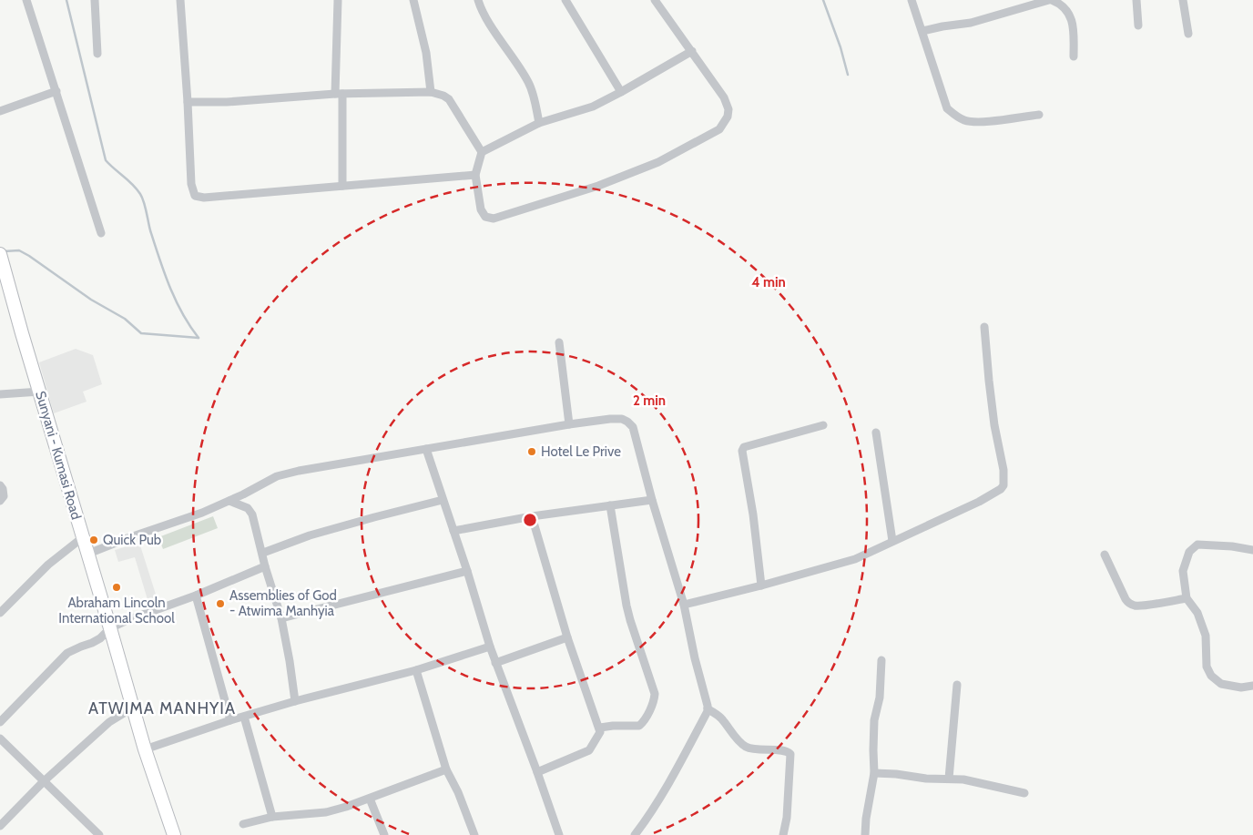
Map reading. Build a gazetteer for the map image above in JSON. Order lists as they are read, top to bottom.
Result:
{
  "streets": {
    "main road": ["Sunyani - Kumasi Road"]
  },
  "districts": ["ATWIMA MANHYIA"],
  "places": [
    "Hotel Le Prive",
    "Quick Pub",
    "Abraham Lincoln International School",
    "Assemblies of God - Atwima Manhyia"
  ],
  "rings": ["4 min", "2 min"]
}
